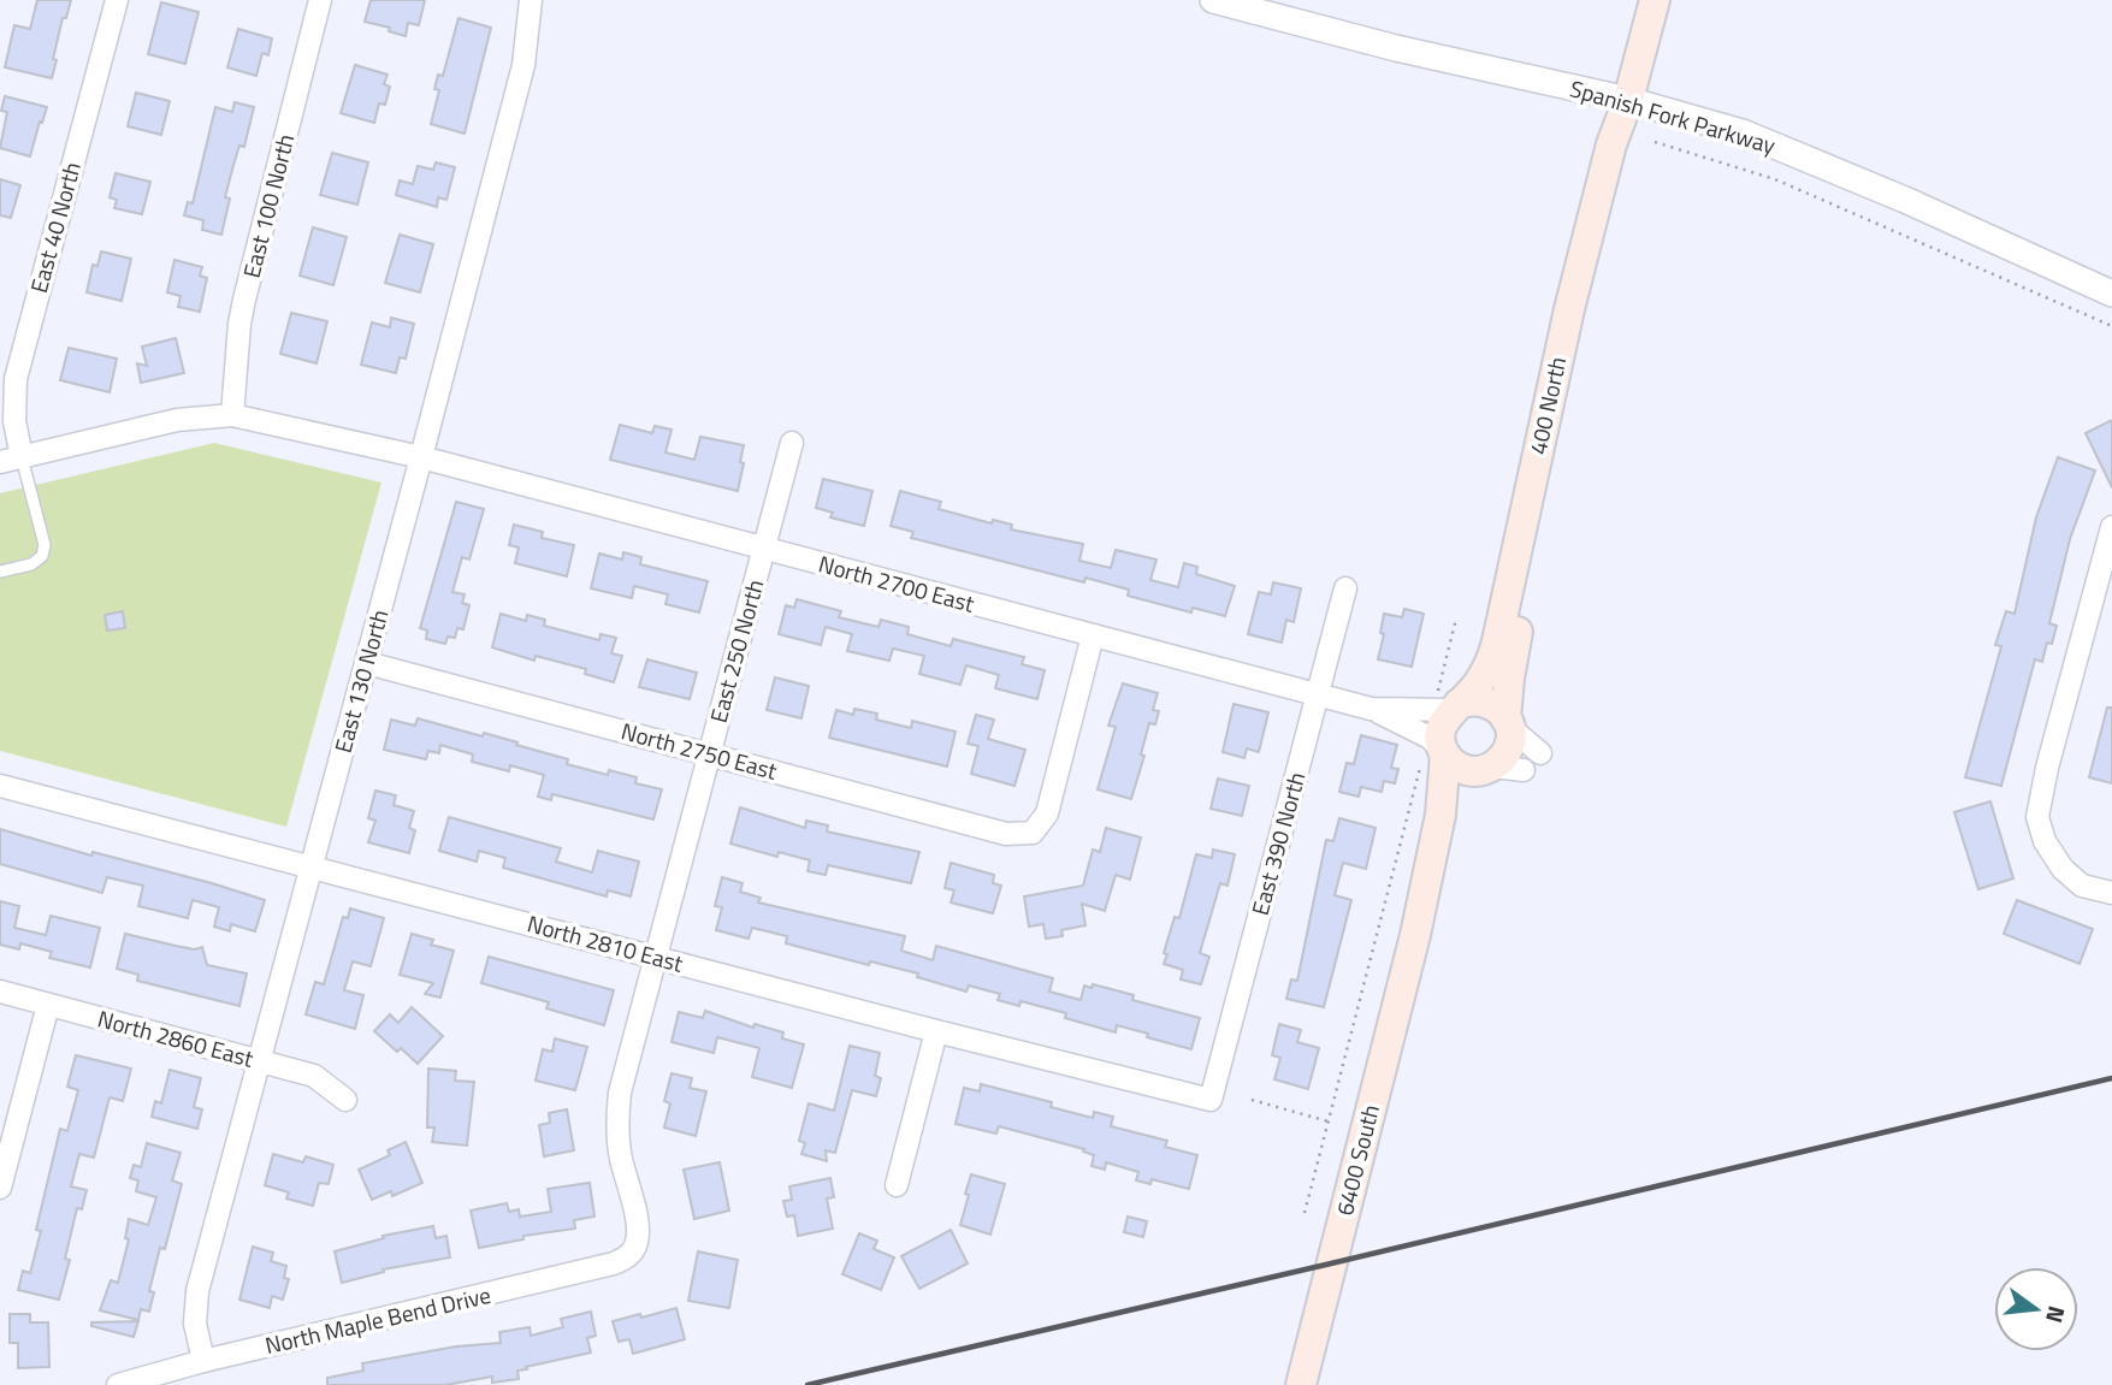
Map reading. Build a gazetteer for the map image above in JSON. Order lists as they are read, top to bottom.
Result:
{
  "streets": {
    "main road": ["400 North", "6400 South"],
    "street": [
      "Spanish Fork Parkway",
      "East 100 North",
      "East 40 North",
      "North 2700 East",
      "East 250 North",
      "East 130 North",
      "North 2750 East",
      "East 390 North",
      "North 2810 East",
      "North 2860 East",
      "North Maple Bend Drive"
    ]
  },
  "crossings": [
    ["Spanish Fork Parkway", "400 North"],
    ["East 100 North", "North 2700 East"],
    ["East 40 North", "North 2700 East"],
    ["400 North", "North 2700 East"],
    ["400 North", "6400 South"],
    ["North 2700 East", "East 250 North"],
    ["North 2700 East", "East 130 North"],
    ["North 2700 East", "North 2750 East"],
    ["North 2700 East", "East 390 North"],
    ["North 2700 East", "6400 South"],
    ["East 250 North", "North 2750 East"],
    ["East 250 North", "North 2810 East"],
    ["East 250 North", "North Maple Bend Drive"],
    ["East 130 North", "North 2750 East"],
    ["East 130 North", "North 2810 East"],
    ["East 130 North", "North 2860 East"],
    ["East 130 North", "North Maple Bend Drive"],
    ["East 390 North", "North 2810 East"]
  ],
  "north": "right"
}
